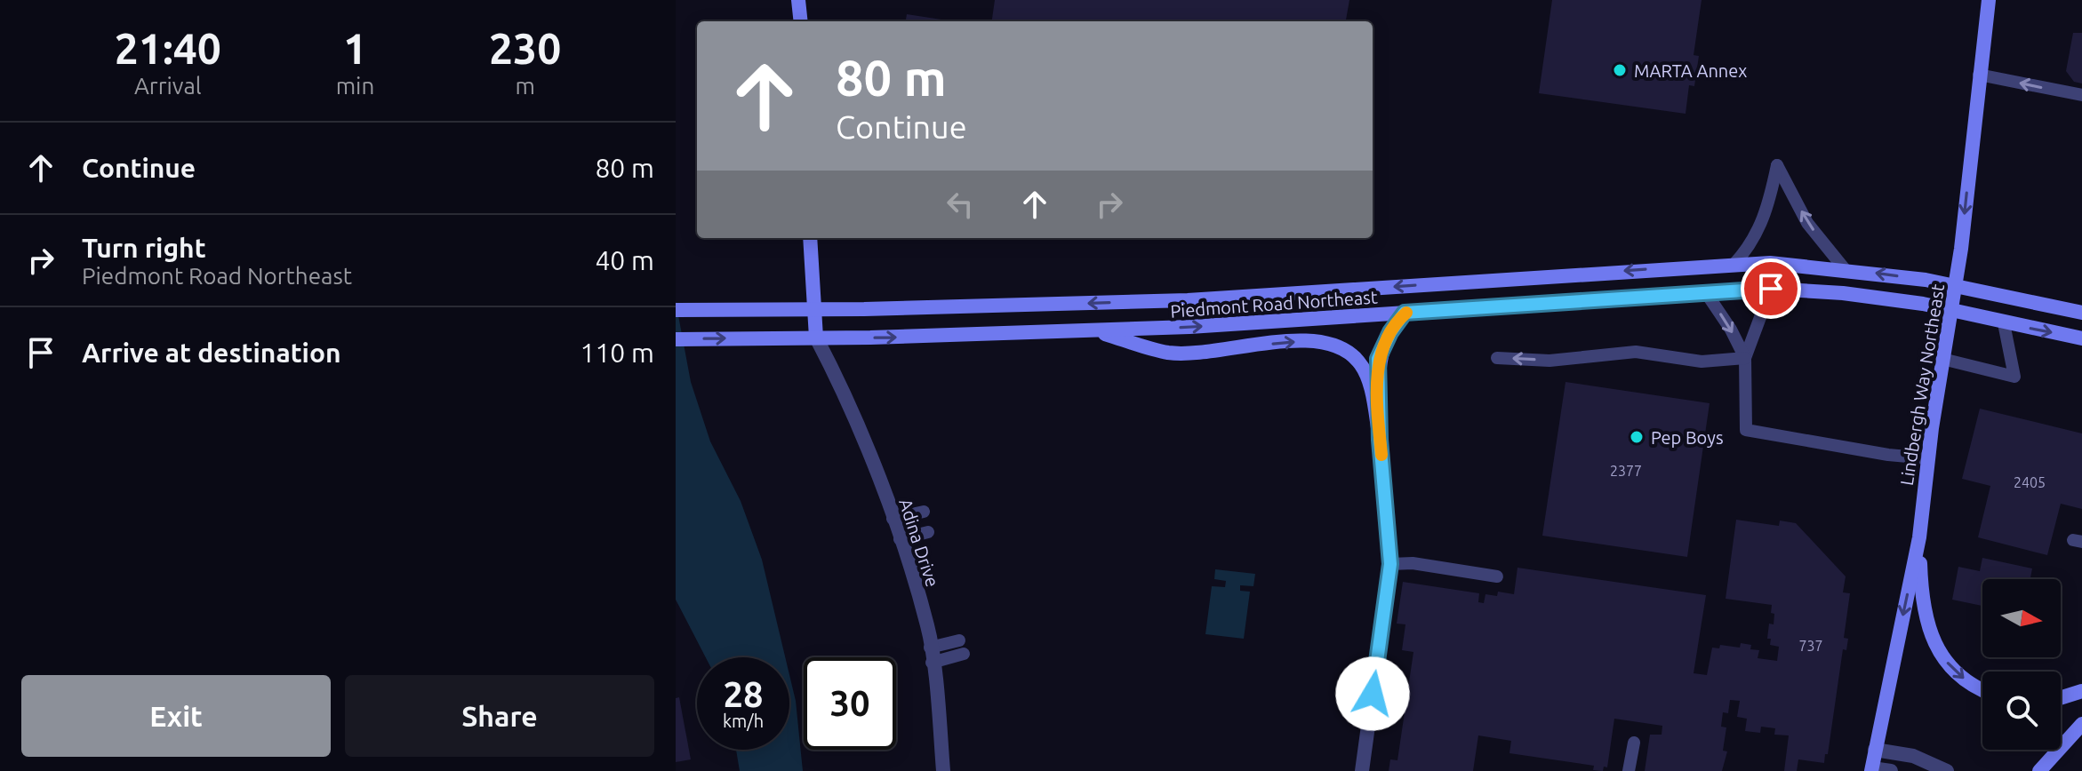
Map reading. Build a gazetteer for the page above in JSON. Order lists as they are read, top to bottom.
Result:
{
  "streets": {
    "main road": ["Piedmont Road Northeast", "Lindbergh Way Northeast"],
    "street": ["Adina Drive"]
  },
  "crossings": [
    ["Piedmont Road Northeast", "Lindbergh Way Northeast"],
    ["Piedmont Road Northeast", "Adina Drive"]
  ],
  "one_way": ["Lindbergh Way Northeast"],
  "places": ["MARTA Annex", "Pep Boys"],
  "house_numbers": ["2377", "2405", "737"],
  "north": "right",
  "page": {
    "eta": [
      "21:40",
      "Arrival",
      "1",
      "min",
      "230",
      "m"
    ],
    "turn": ["80 m", "Continue"],
    "list": [
      {
        "name": "Continue",
        "value": "80 m"
      },
      {
        "name": "Turn right",
        "note": "Piedmont Road Northeast",
        "value": "40 m"
      },
      {
        "name": "Arrive at destination",
        "value": "110 m"
      }
    ],
    "speed": "28 km/h",
    "limit": "30",
    "buttons": ["Exit", "Share"]
  }
}
